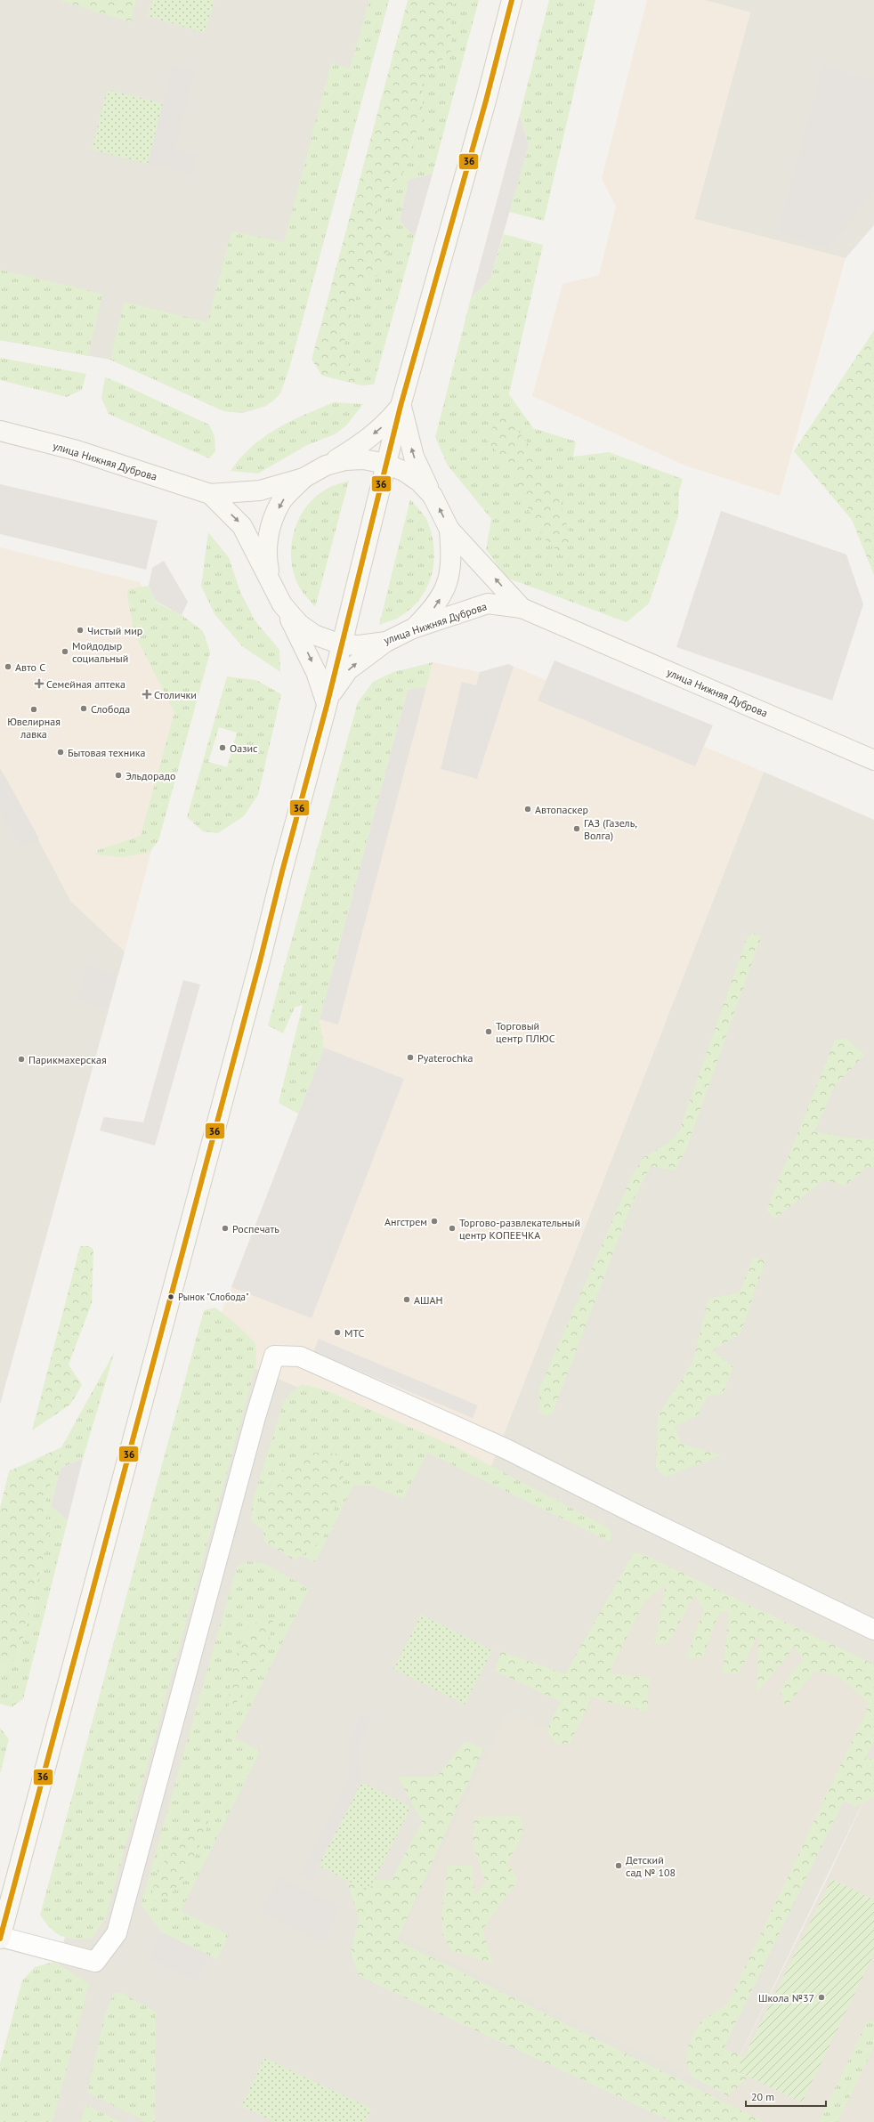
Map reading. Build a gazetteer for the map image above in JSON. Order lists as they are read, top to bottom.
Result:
{
  "streets": {
    "street": ["улица Нижняя Дуброва"]
  },
  "places": {
    "other": [
      "Чистый мир",
      "Мойдодыр социальный",
      "Авто С",
      "Слобода",
      "Ювелирная лавка",
      "Оазис",
      "Бытовая техника",
      "Эльдорадо",
      "Автопаскер",
      "ГАЗ (Газель, Волга)",
      "Торговый центр ПЛЮС",
      "Pyaterochka",
      "Парикмахерская",
      "Ангстрем",
      "Роспечать",
      "Торгово-развлекательный центр КОПЕЕЧКА",
      "Рынок \"Слобода\"",
      "АШАН",
      "МТС",
      "Детский сад № 108",
      "Школа №37"
    ],
    "health": ["Семейная аптека", "Столички"]
  },
  "lines": ["transit line 36"],
  "scale_bar": "20 m"
}
